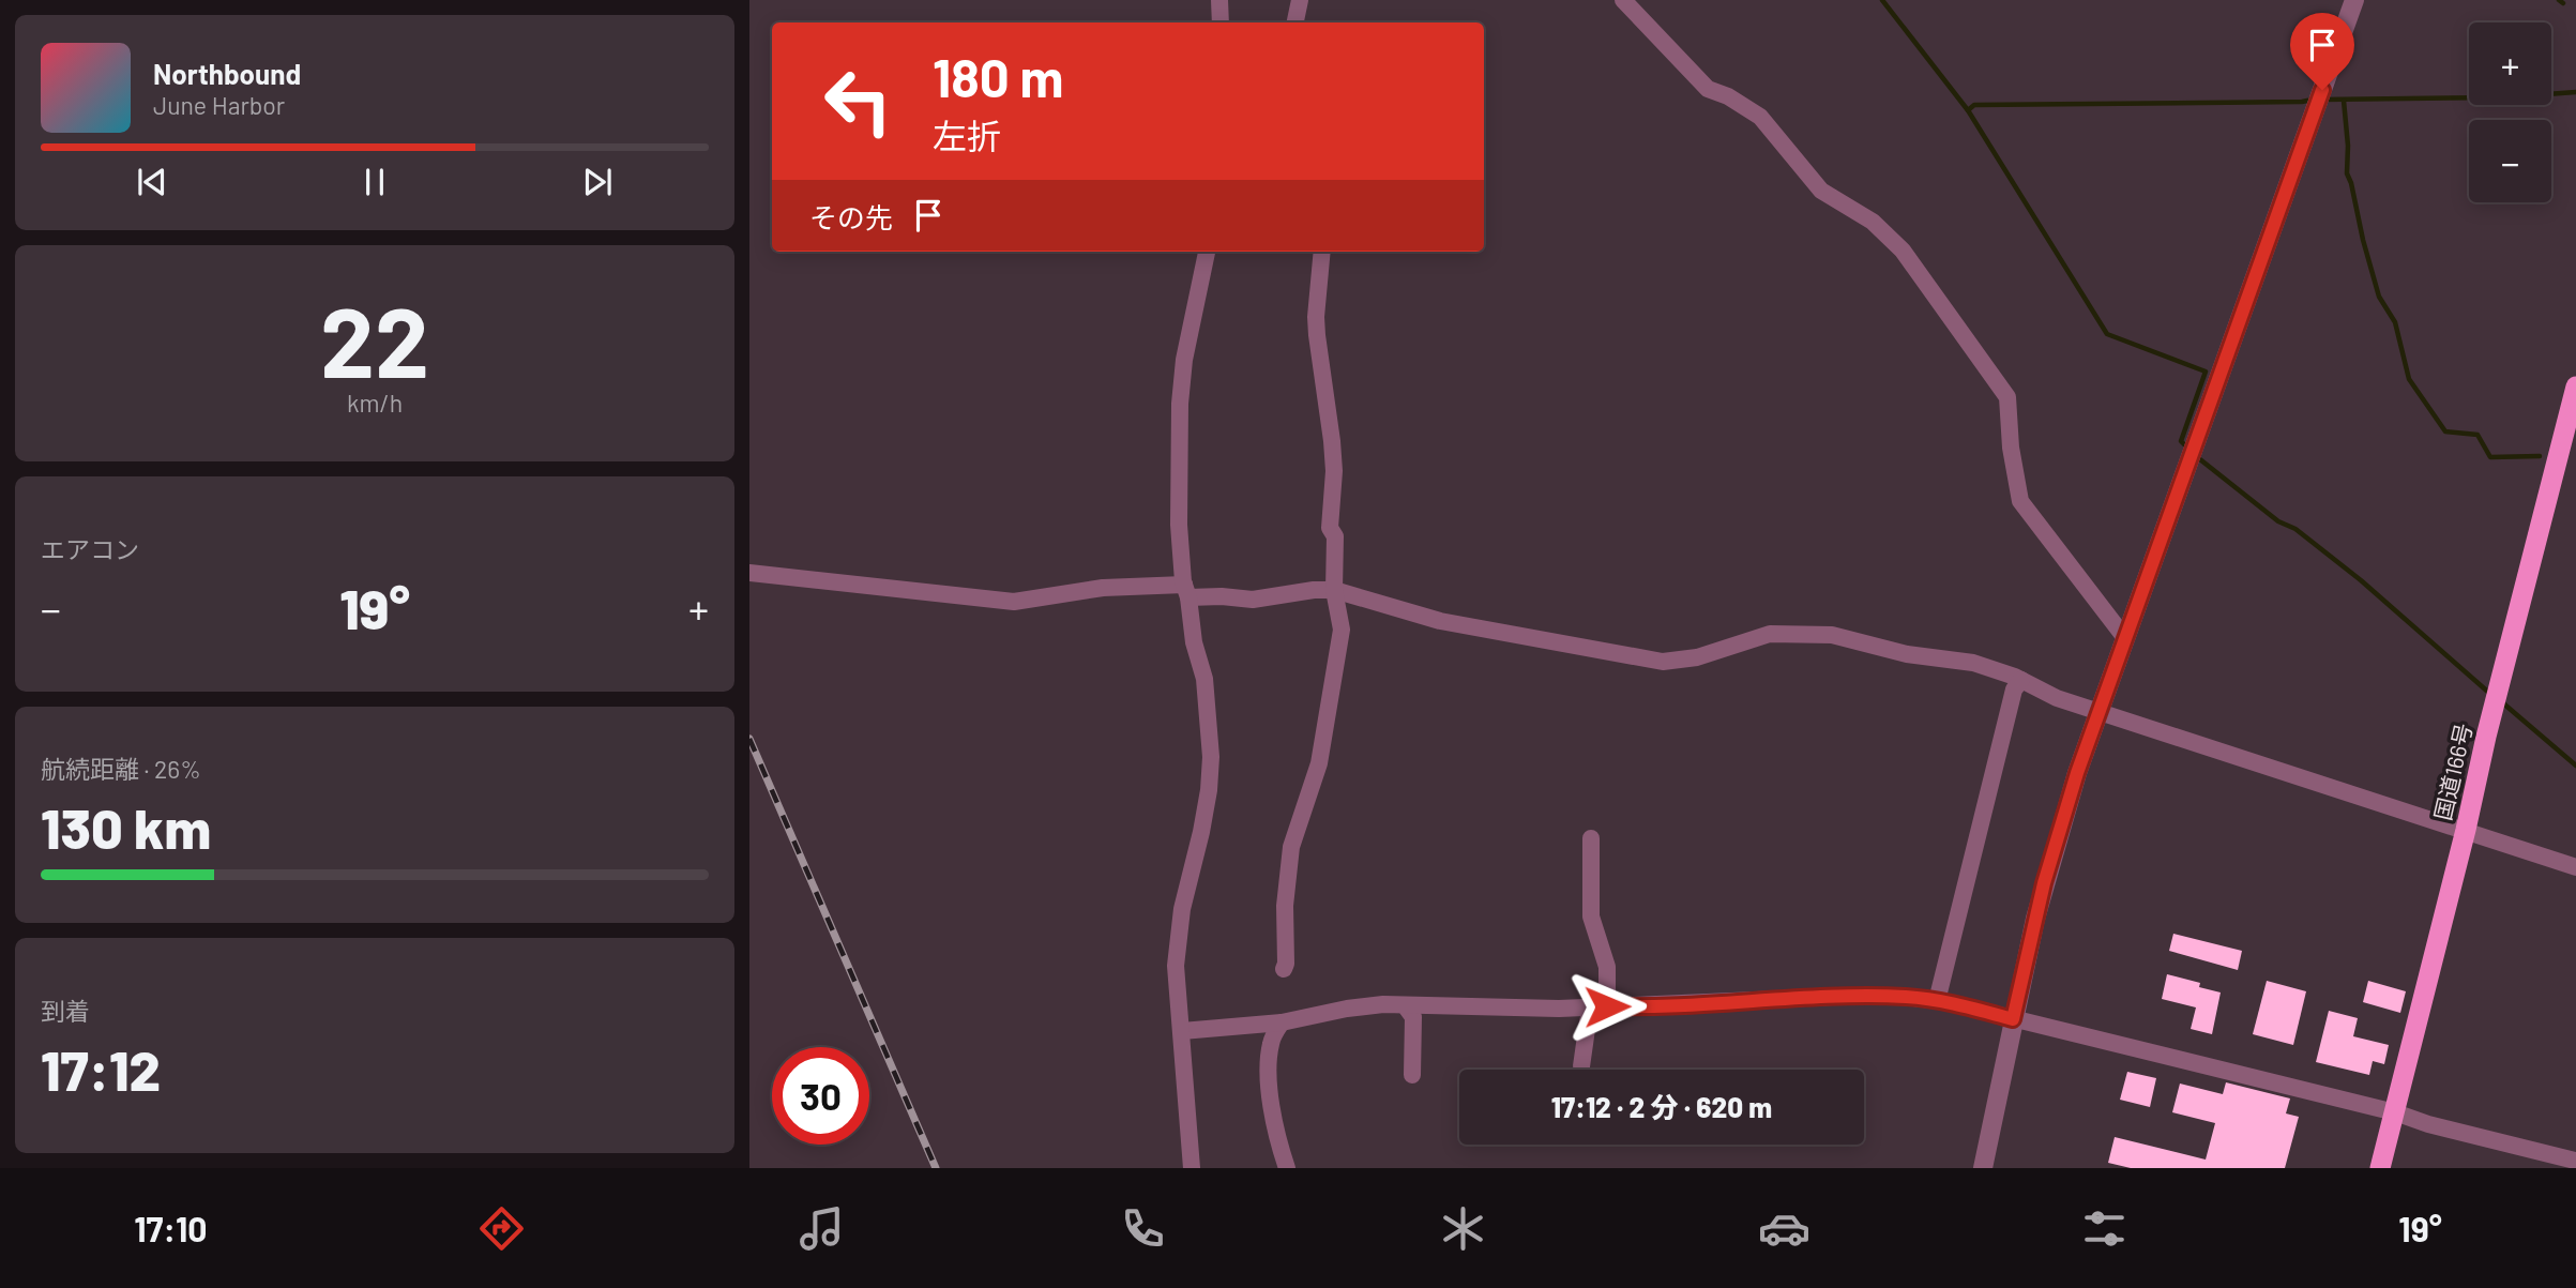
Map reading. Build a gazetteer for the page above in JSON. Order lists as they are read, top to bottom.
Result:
{
  "streets": {
    "highway": ["国道166号"]
  },
  "page": {
    "map_buttons": ["+", "−"],
    "turn": ["180 m", "左折"],
    "song": ["Northbound", "June Harbor"],
    "then": "その先",
    "tile": [
      ["22", "km/h"],
      "エアコン",
      ["航続距離 · 26%", "130 km"],
      ["到着", "17:12"]
    ],
    "heat": ["−", "19°", "+"],
    "limit": "30",
    "trip": "17:12 · 2 分 · 620 m",
    "tabs": ["17:10", "19°"]
  }
}
